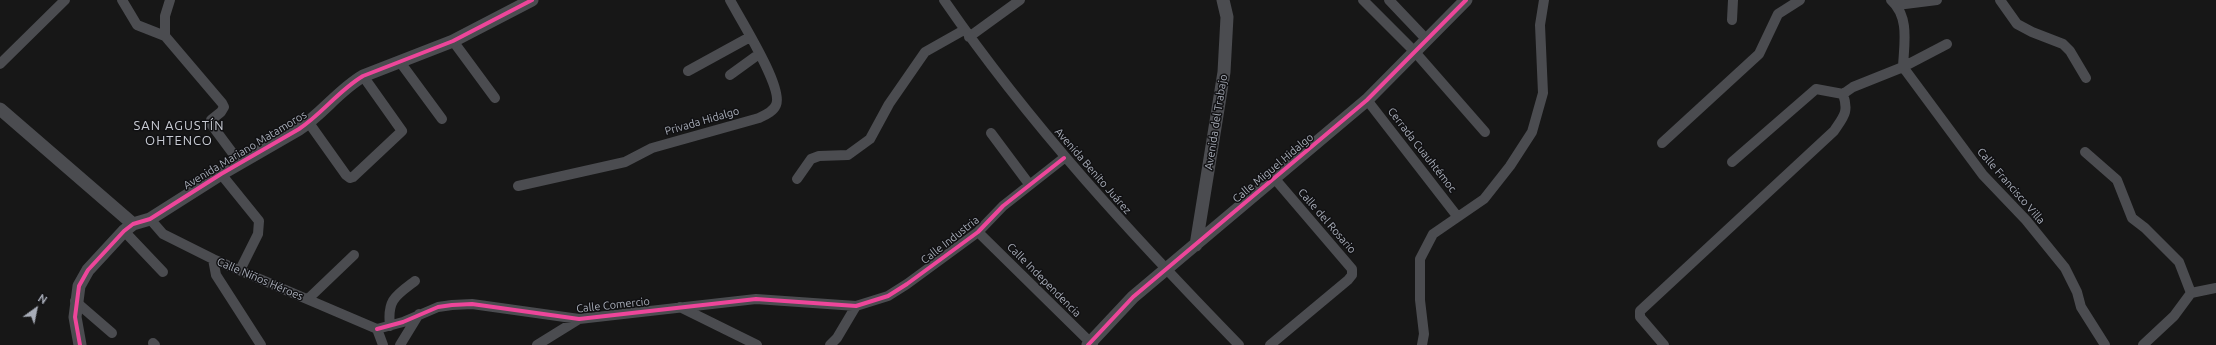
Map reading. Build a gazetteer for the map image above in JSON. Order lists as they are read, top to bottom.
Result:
{
  "streets": {
    "street": [
      "Privada Hidalgo",
      "Avenida del Trabajo",
      "Avenida Mariano Matamoros",
      "Cerrada Cuauhtémoc",
      "Calle Miguel Hidalgo",
      "Avenida Benito Juárez",
      "Calle Francisco Villa",
      "Calle del Rosario",
      "Calle Industria",
      "Calle Niños Héroes",
      "Calle Independencia",
      "Calle Comercio"
    ]
  },
  "crossings": [
    ["Avenida del Trabajo", "Calle Miguel Hidalgo"],
    ["Avenida Mariano Matamoros", "Calle Niños Héroes"],
    ["Cerrada Cuauhtémoc", "Calle Miguel Hidalgo"],
    ["Calle Miguel Hidalgo", "Avenida Benito Juárez"],
    ["Calle Miguel Hidalgo", "Calle del Rosario"],
    ["Calle Miguel Hidalgo", "Calle Independencia"],
    ["Avenida Benito Juárez", "Calle Industria"],
    ["Calle Industria", "Calle Independencia"],
    ["Calle Industria", "Calle Comercio"],
    ["Calle Niños Héroes", "Calle Comercio"]
  ],
  "districts": ["SAN AGUSTÍN OHTENCO"],
  "north": "top right"
}
